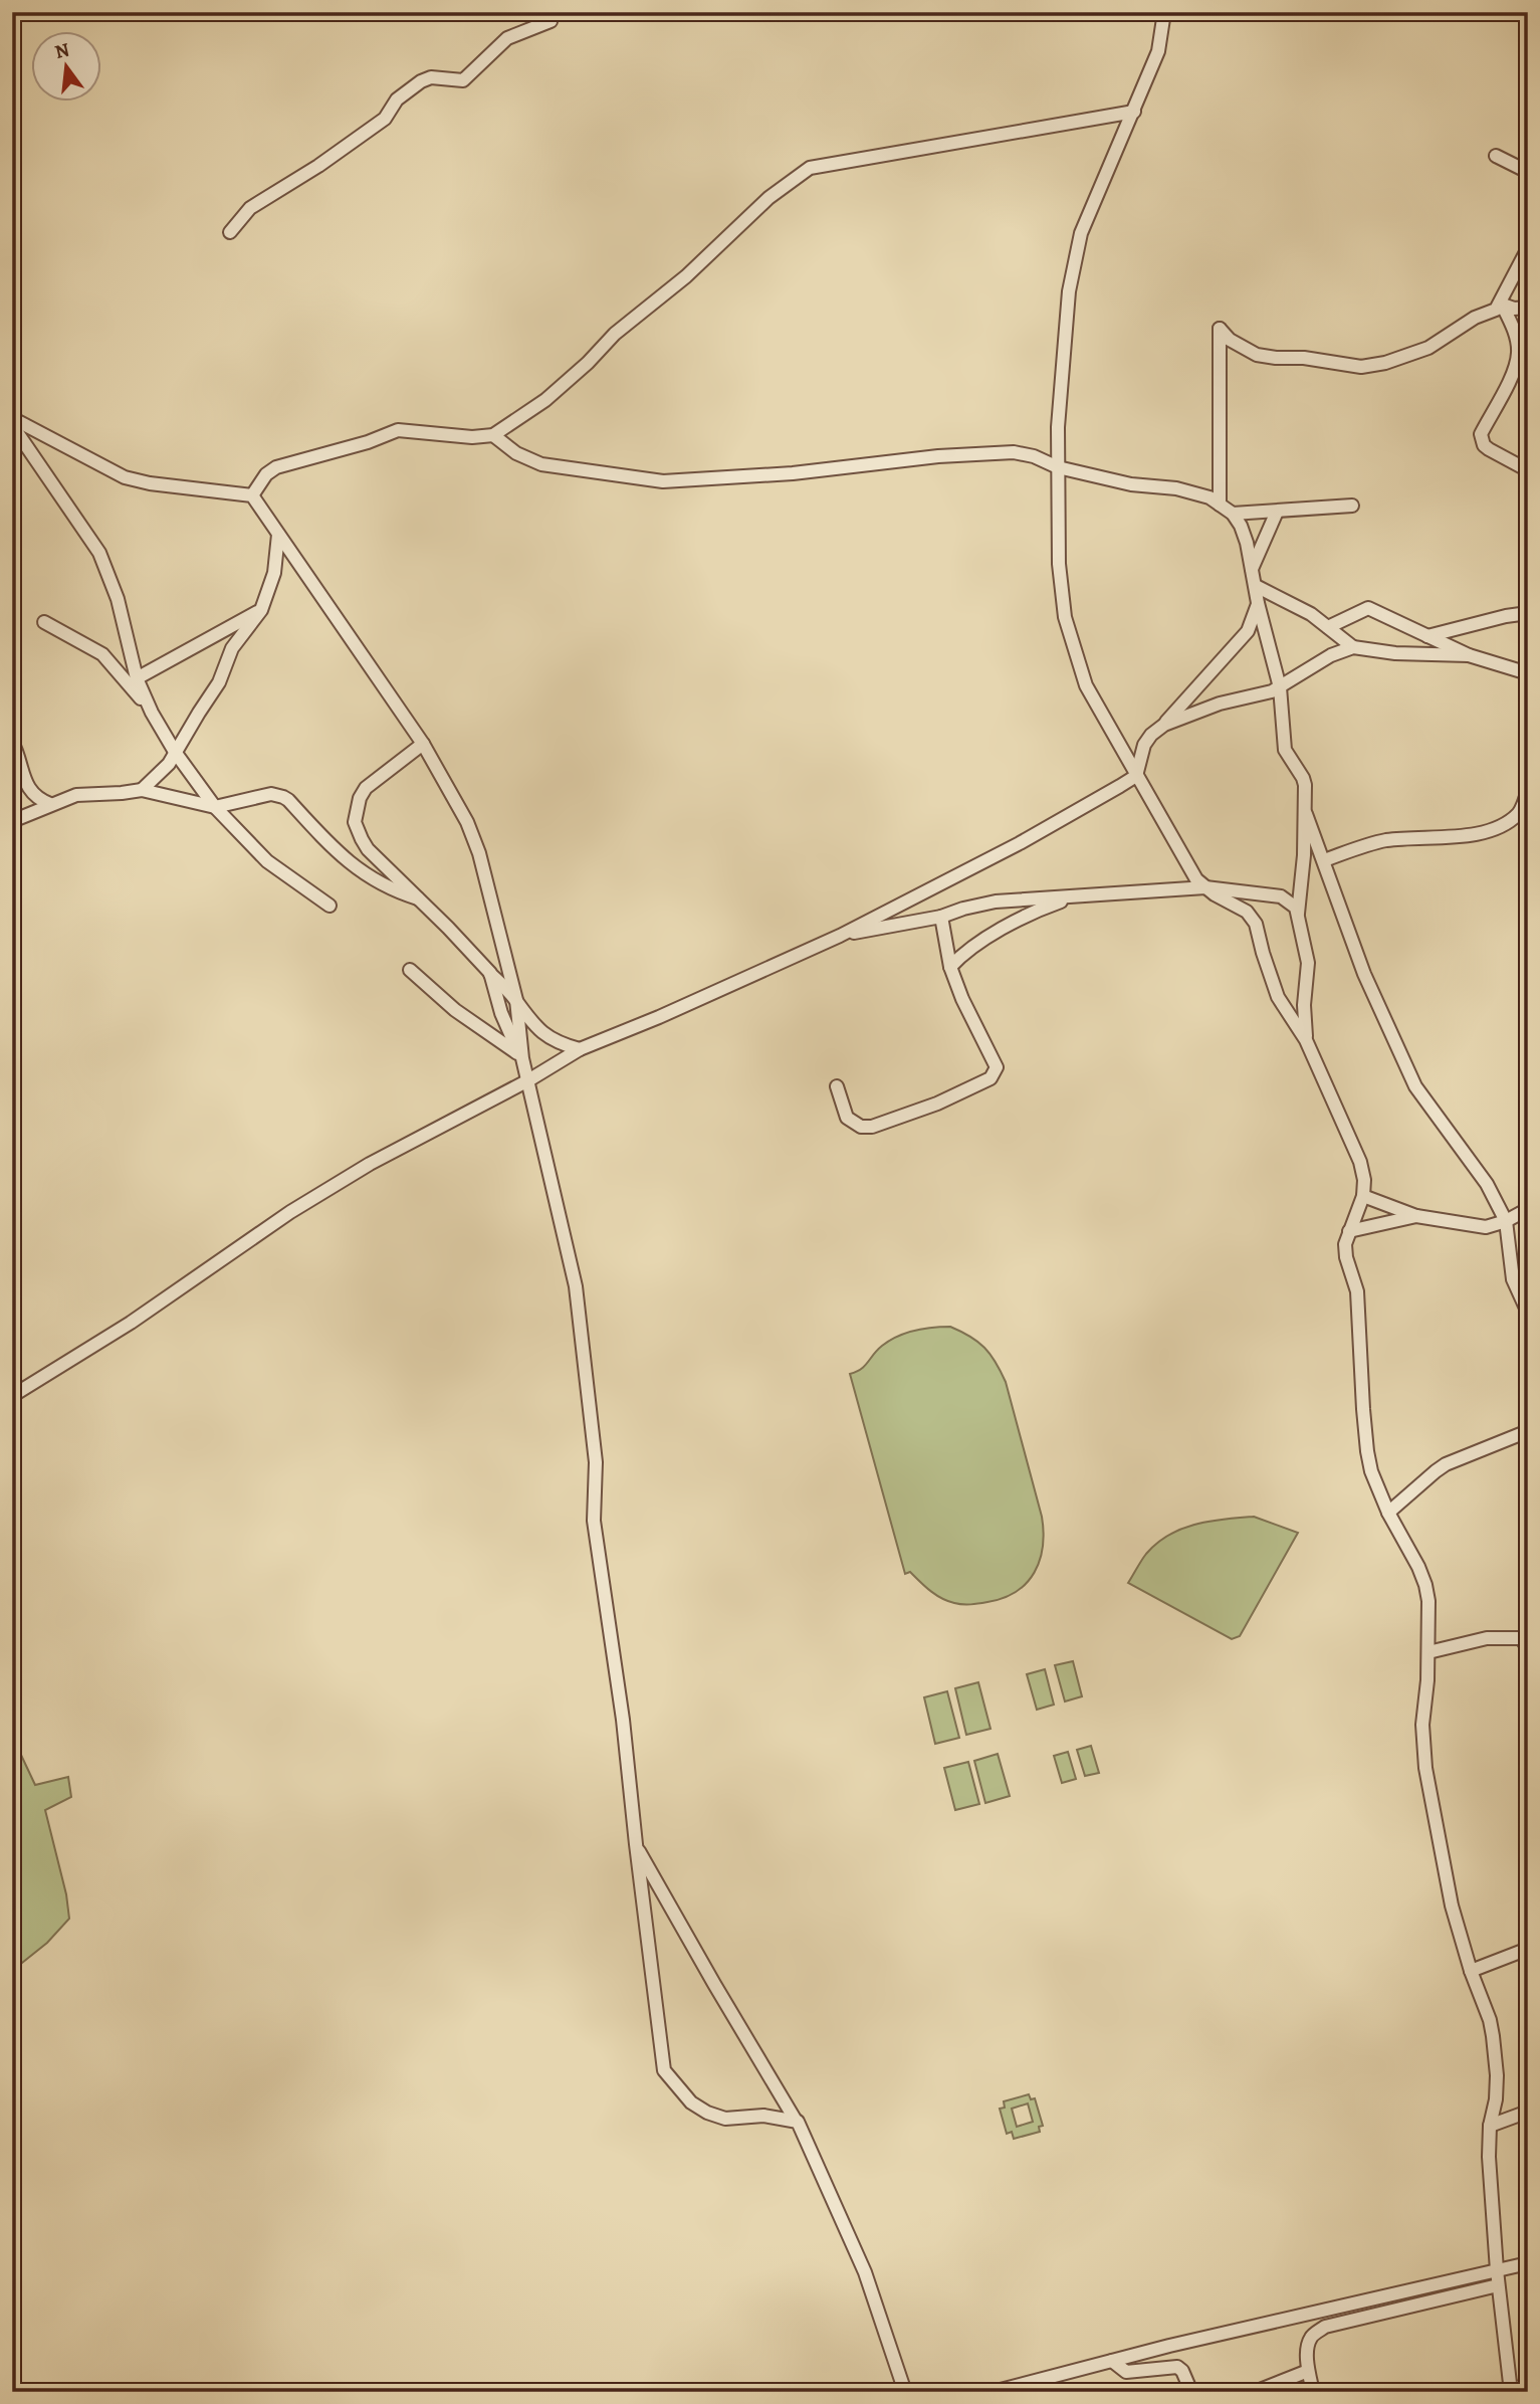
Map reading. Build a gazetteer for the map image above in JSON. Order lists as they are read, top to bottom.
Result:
{
  "north": "top"
}
